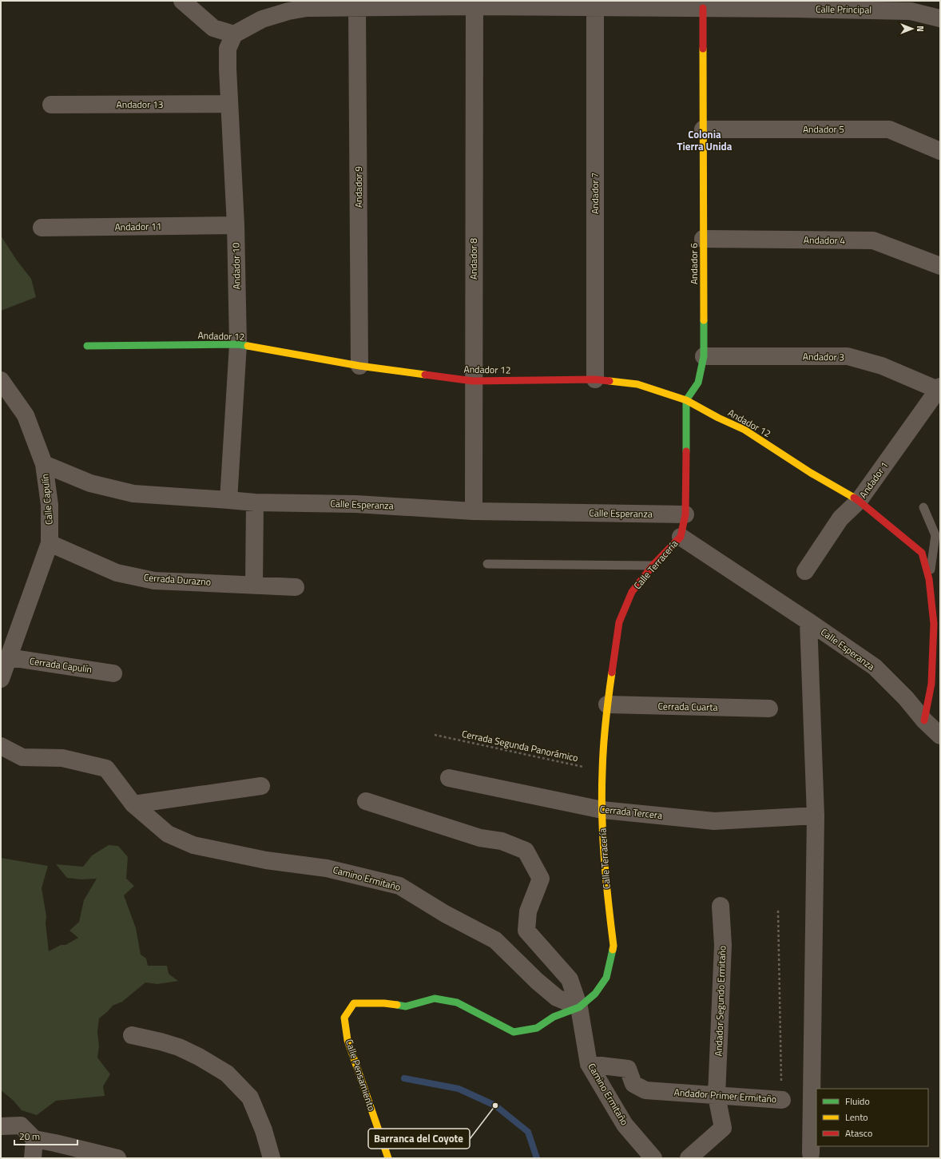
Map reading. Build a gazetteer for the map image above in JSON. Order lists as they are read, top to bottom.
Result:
{
  "streets": {
    "street": [
      "Calle Principal",
      "Andador 13",
      "Andador 5",
      "Andador 9",
      "Andador 7",
      "Andador 11",
      "Andador 4",
      "Andador 8",
      "Andador 6",
      "Andador 10",
      "Andador 12",
      "Andador 3",
      "Andador 1",
      "Calle Capulín",
      "Calle Esperanza",
      "Calle Terracería",
      "Cerrada Durazno",
      "Cerrada Capulín",
      "Cerrada Cuarta",
      "Cerrada Tercera",
      "Camino Ermitaño",
      "Andador Segundo Ermitaño",
      "Calle Pensamiento",
      "Andador Primer Ermitaño"
    ],
    "path": ["Cerrada Segunda Panorámico"]
  },
  "crossings": [
    ["Calle Principal", "Andador 9"],
    ["Calle Principal", "Andador 7"],
    ["Calle Principal", "Andador 8"],
    ["Calle Principal", "Andador 6"],
    ["Calle Principal", "Andador 10"],
    ["Andador 13", "Andador 10"],
    ["Andador 5", "Andador 6"],
    ["Andador 9", "Andador 12"],
    ["Andador 7", "Andador 12"],
    ["Andador 11", "Andador 10"],
    ["Andador 4", "Andador 6"],
    ["Andador 8", "Andador 12"],
    ["Andador 8", "Calle Esperanza"],
    ["Andador 6", "Andador 12"],
    ["Andador 6", "Andador 3"],
    ["Andador 10", "Andador 12"],
    ["Andador 10", "Calle Esperanza"],
    ["Andador 12", "Andador 1"],
    ["Andador 3", "Andador 1"],
    ["Calle Capulín", "Calle Esperanza"],
    ["Calle Capulín", "Cerrada Durazno"],
    ["Calle Capulín", "Cerrada Capulín"],
    ["Calle Esperanza", "Calle Terracería"],
    ["Calle Terracería", "Cerrada Cuarta"],
    ["Calle Terracería", "Cerrada Segunda Panorámico"],
    ["Calle Terracería", "Cerrada Tercera"],
    ["Calle Terracería", "Camino Ermitaño"],
    ["Calle Terracería", "Calle Pensamiento"],
    ["Camino Ermitaño", "Calle Pensamiento"],
    ["Camino Ermitaño", "Andador Primer Ermitaño"],
    ["Andador Segundo Ermitaño", "Andador Primer Ermitaño"]
  ],
  "districts": ["Colonia Tierra Unida"],
  "places": ["Barranca del Coyote"],
  "legend": ["Fluido", "Lento", "Atasco"],
  "scale_bar": "20 m",
  "north": "right"
}
